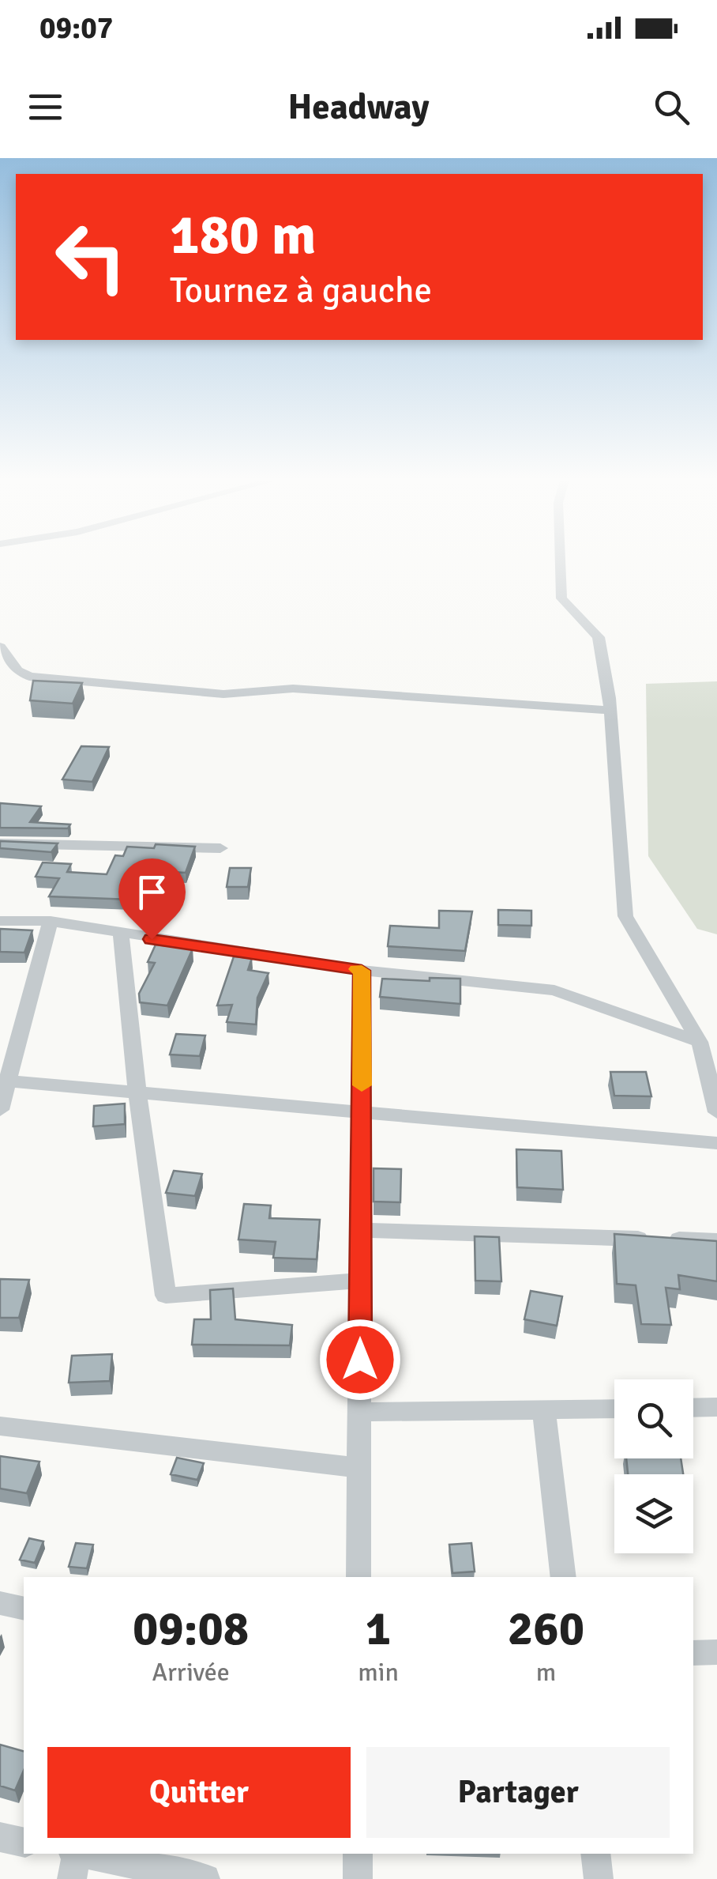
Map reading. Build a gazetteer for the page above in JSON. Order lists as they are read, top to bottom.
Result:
{
  "page": {
    "status": "09:07",
    "header": "Headway",
    "turn": ["180 m", "Tournez à gauche"],
    "eta": [
      "09:08",
      "Arrivée",
      "1",
      "min",
      "260",
      "m"
    ],
    "buttons": ["Quitter", "Partager"]
  }
}
